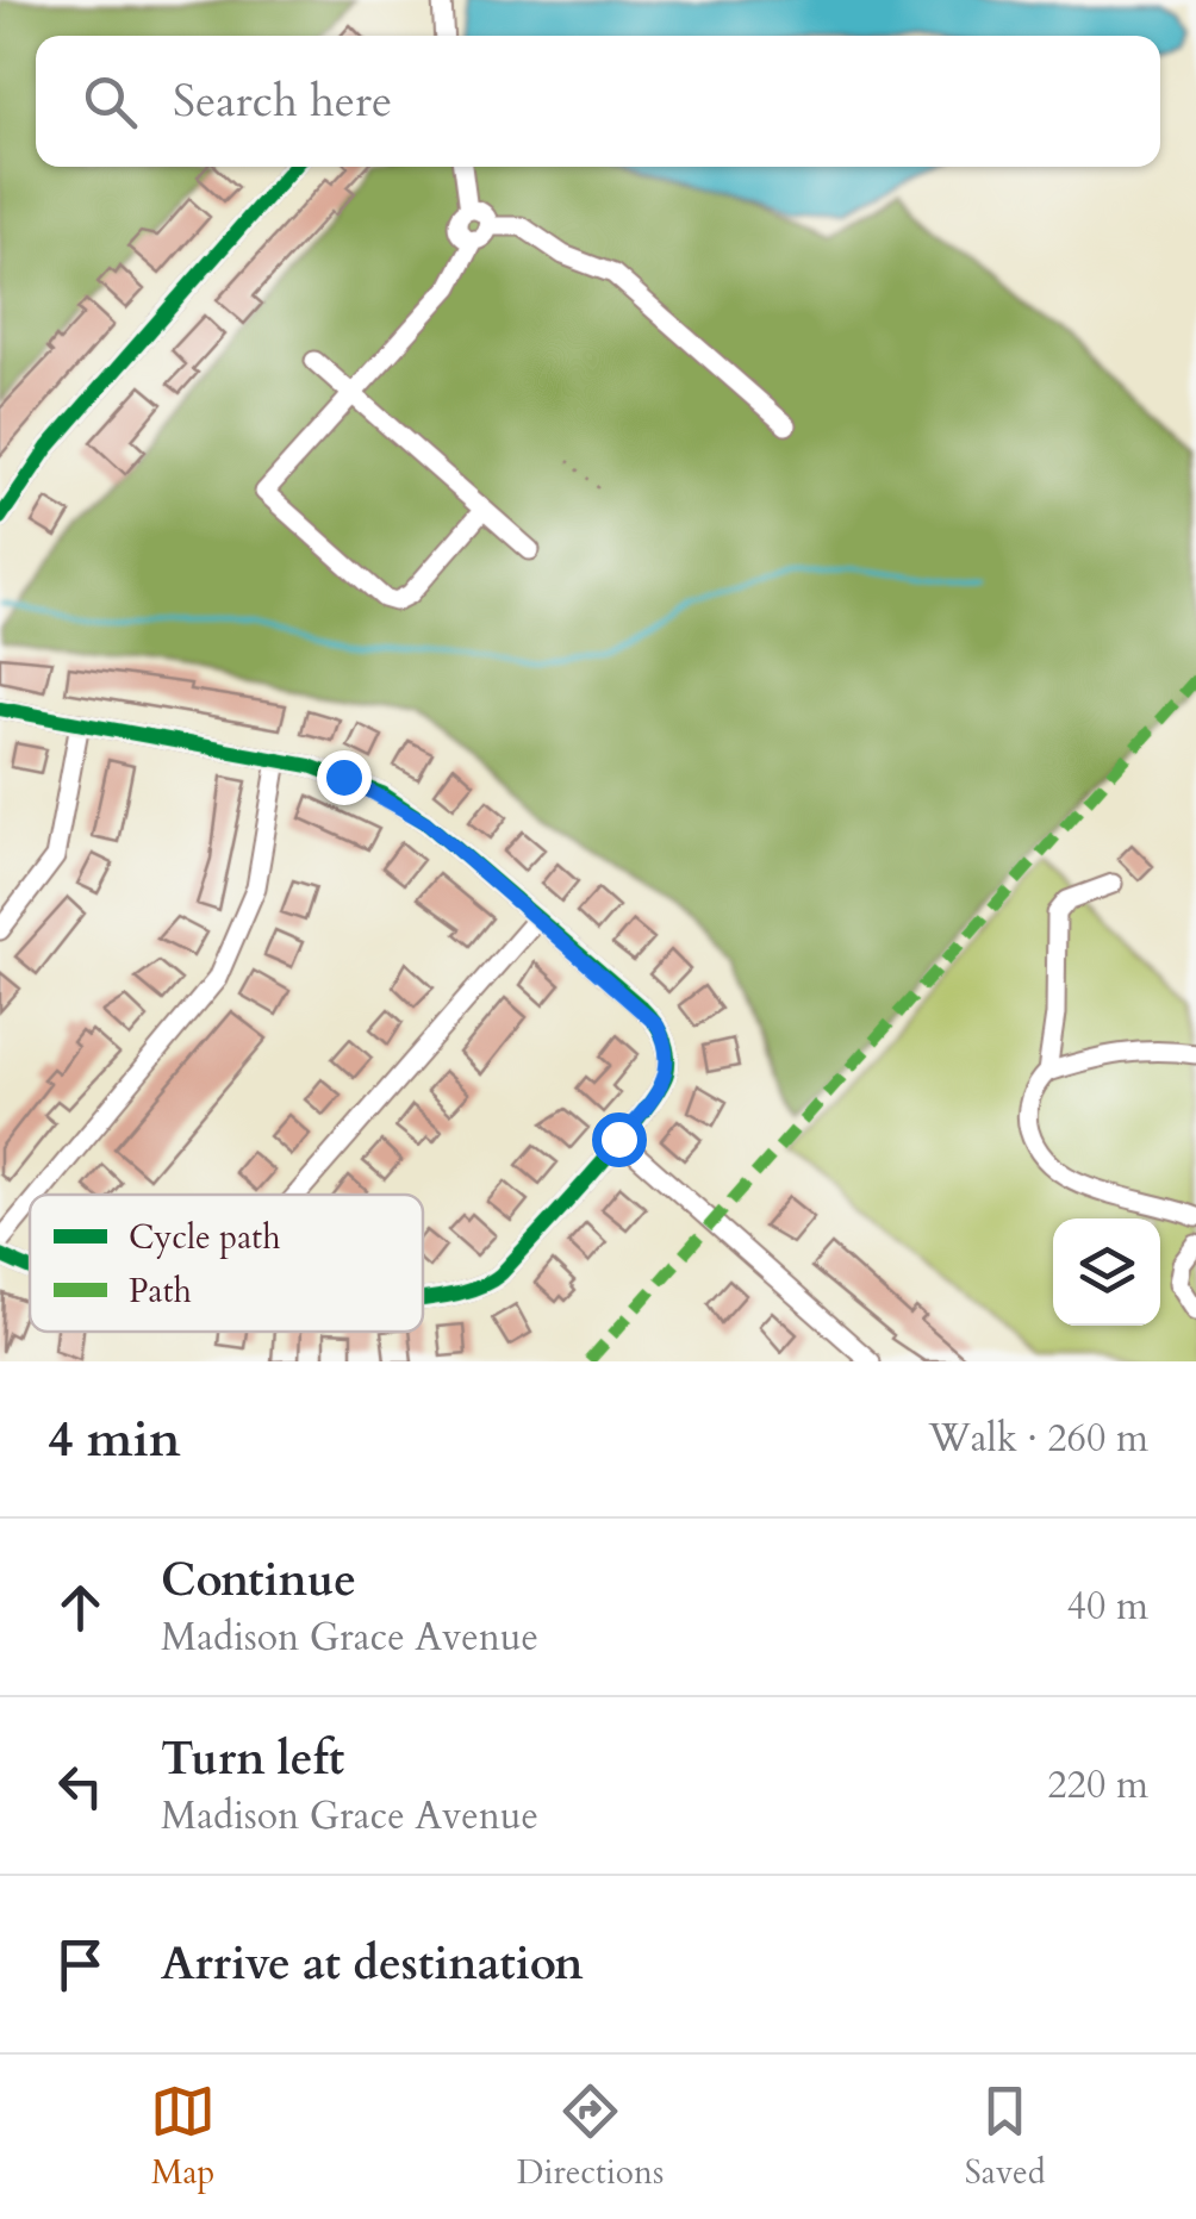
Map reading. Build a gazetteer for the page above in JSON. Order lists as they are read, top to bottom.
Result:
{
  "legend": ["Cycle path", "Path"],
  "page": {
    "search": "Search here",
    "heading": ["4 min", "Walk · 260 m"],
    "list": [
      ["Continue", "Madison Grace Avenue", "40 m"],
      ["Turn left", "Madison Grace Avenue", "220 m"],
      "Arrive at destination"
    ],
    "nav": ["Map", "Directions", "Saved"]
  }
}
